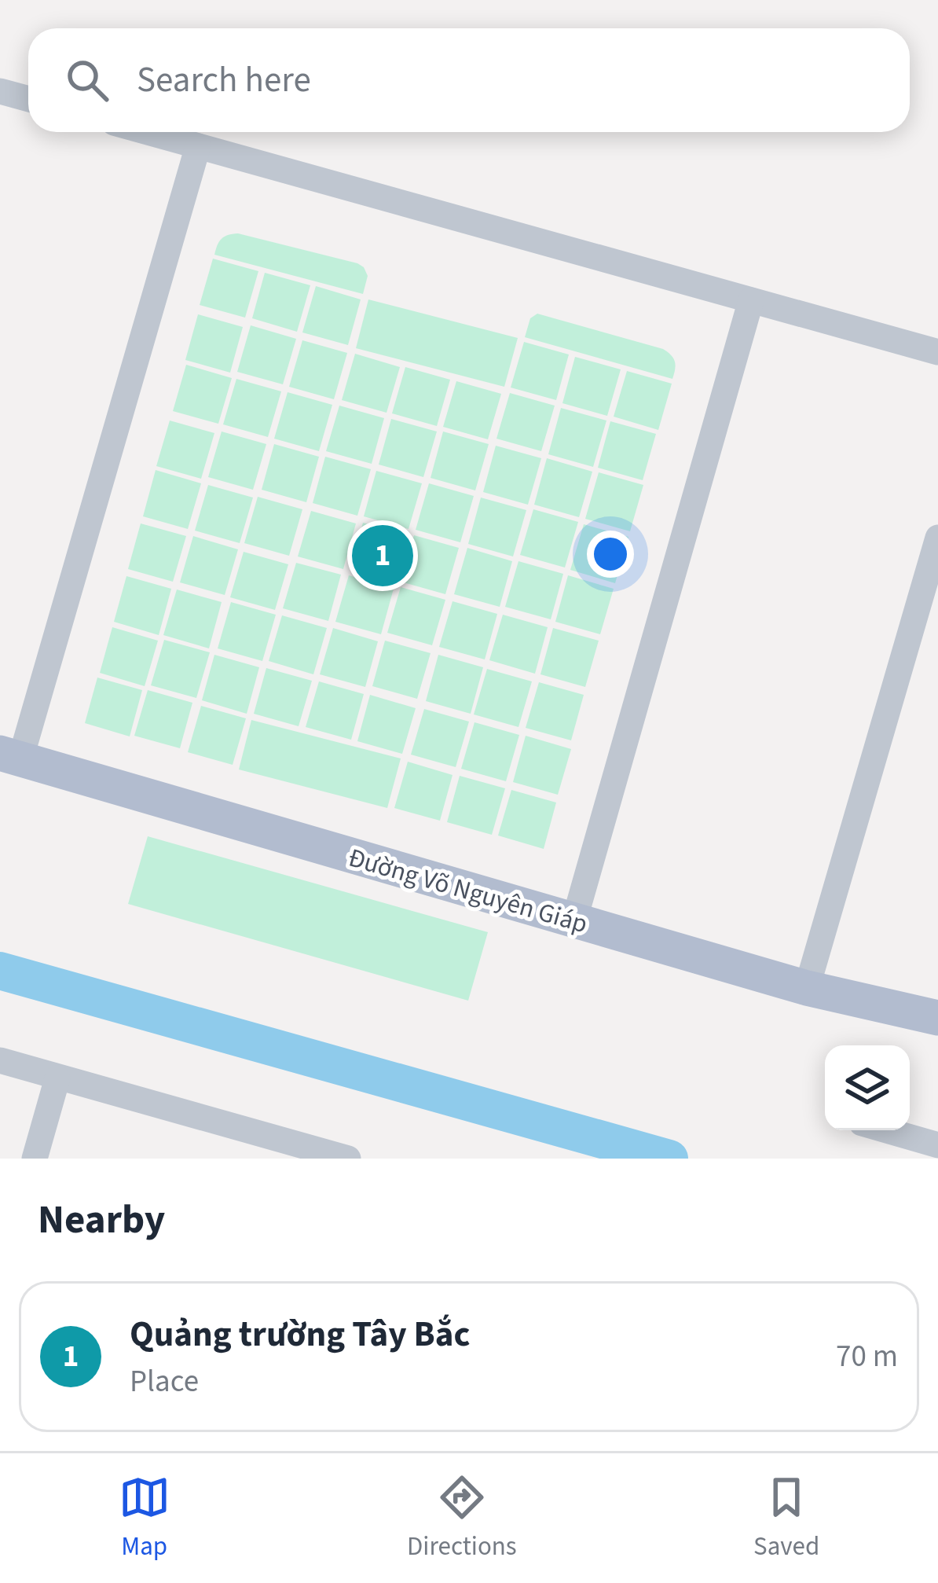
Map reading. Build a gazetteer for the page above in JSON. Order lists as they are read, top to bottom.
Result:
{
  "streets": {
    "main road": ["Đường Võ Nguyên Giáp"]
  },
  "page": {
    "search": "Search here",
    "pins": "1",
    "heading": "Nearby",
    "list": [
      {
        "mark": "1",
        "name": "Quảng trường Tây Bắc",
        "note": "Place",
        "value": "70 m"
      }
    ],
    "nav": ["Map", "Directions", "Saved"]
  }
}
